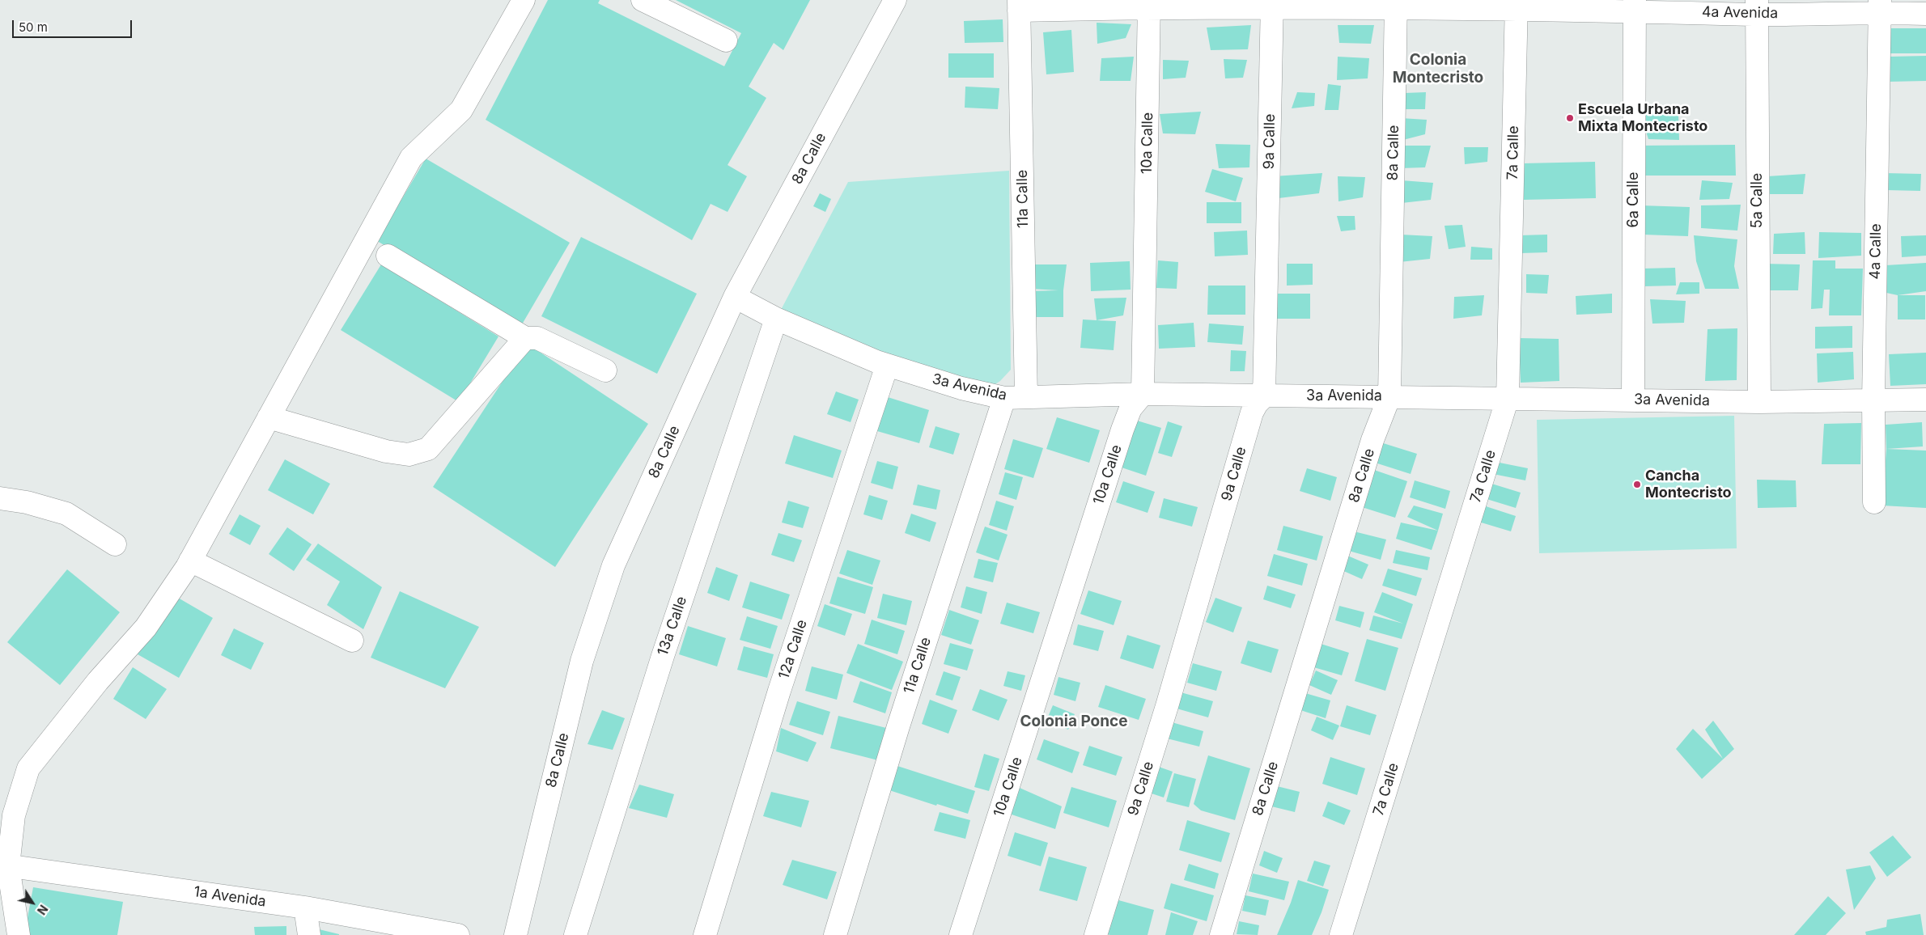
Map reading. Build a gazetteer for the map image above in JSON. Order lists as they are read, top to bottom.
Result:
{
  "streets": {
    "street": [
      "4a Avenida",
      "9a Calle",
      "10a Calle",
      "8a Calle",
      "7a Calle",
      "11a Calle",
      "6a Calle",
      "5a Calle",
      "4a Calle",
      "3a Avenida",
      "13a Calle",
      "12a Calle",
      "1a Avenida"
    ]
  },
  "crossings": [
    ["4a Avenida", "9a Calle"],
    ["4a Avenida", "10a Calle"],
    ["4a Avenida", "8a Calle"],
    ["4a Avenida", "7a Calle"],
    ["4a Avenida", "11a Calle"],
    ["4a Avenida", "6a Calle"],
    ["4a Avenida", "5a Calle"],
    ["4a Avenida", "4a Calle"],
    ["9a Calle", "3a Avenida"],
    ["10a Calle", "3a Avenida"],
    ["8a Calle", "3a Avenida"],
    ["7a Calle", "3a Avenida"],
    ["11a Calle", "3a Avenida"],
    ["6a Calle", "3a Avenida"],
    ["5a Calle", "3a Avenida"],
    ["4a Calle", "3a Avenida"],
    ["3a Avenida", "13a Calle"],
    ["3a Avenida", "12a Calle"]
  ],
  "districts": ["Colonia Montecristo", "Colonia Ponce"],
  "places": ["Escuela Urbana Mixta Montecristo", "Cancha Montecristo"],
  "scale_bar": "50 m",
  "north": "bottom right"
}
